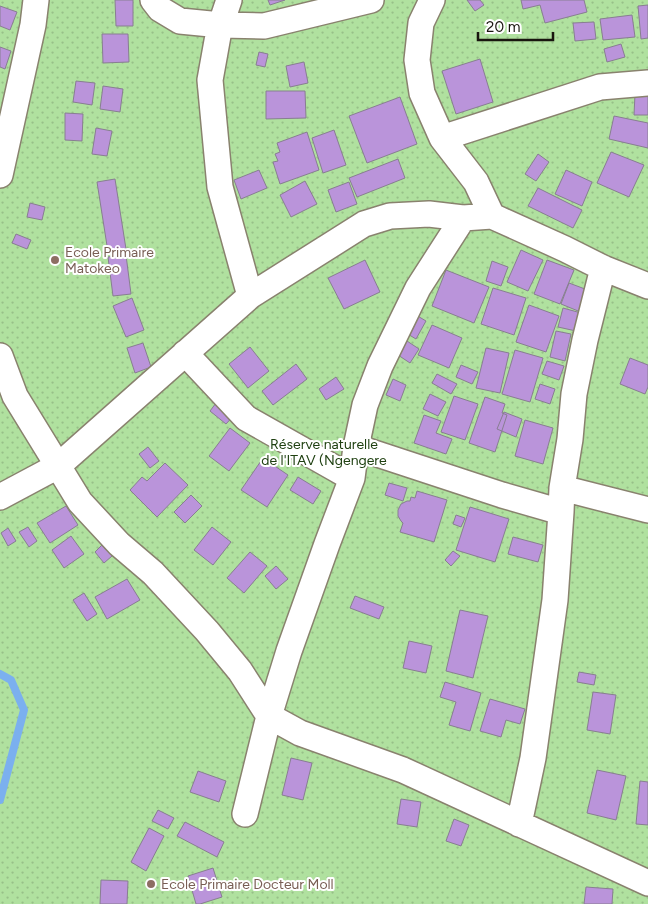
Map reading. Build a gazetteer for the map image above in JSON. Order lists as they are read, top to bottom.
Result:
{
  "parks": ["Réserve naturelle de l'ITAV (Ngengere"],
  "places": ["Ecole Primaire Matokeo", "Ecole Primaire Docteur Moll"],
  "scale_bar": "20 m"
}
